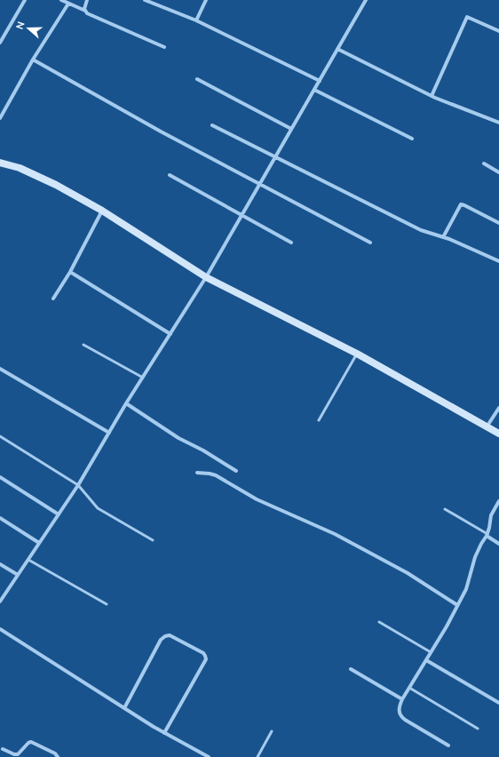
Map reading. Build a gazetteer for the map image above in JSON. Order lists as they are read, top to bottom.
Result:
{
  "north": "left"
}
